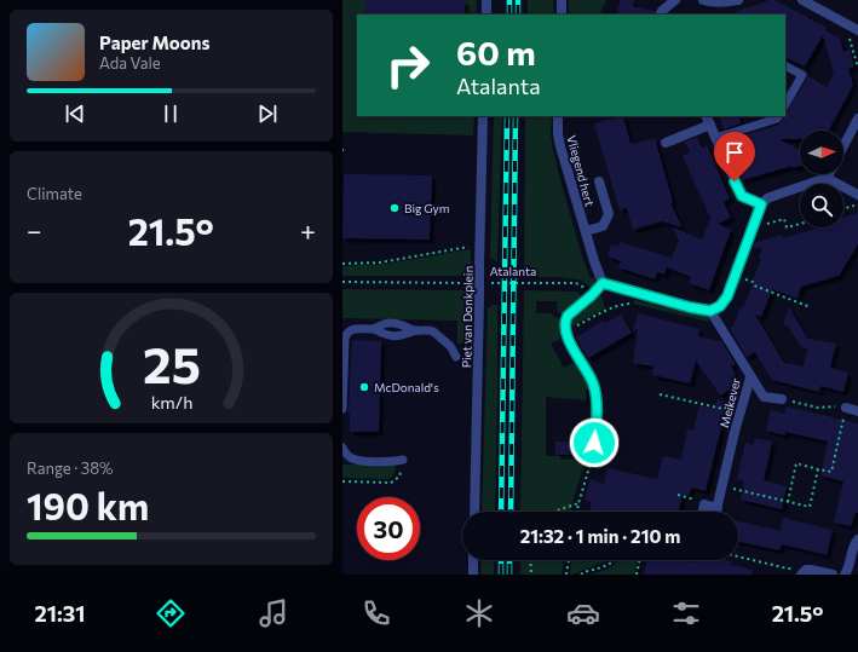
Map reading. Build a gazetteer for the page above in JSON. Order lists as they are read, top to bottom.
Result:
{
  "streets": {
    "street": ["Vliegend hert", "Piet van Donkplein", "Meikever"],
    "path": ["Atalanta"]
  },
  "places": ["Big Gym", "McDonald's"],
  "north": "right",
  "page": {
    "turn": ["60 m", "Atalanta"],
    "song": ["Paper Moons", "Ada Vale"],
    "tile": [
      "Climate",
      ["Range · 38%", "190 km"]
    ],
    "heat": ["−", "21.5°", "+"],
    "limit": "30",
    "trip": "21:32 · 1 min · 210 m",
    "tabs": ["21:31", "21.5°"],
    "gauge": ["25", "km/h"]
  }
}
